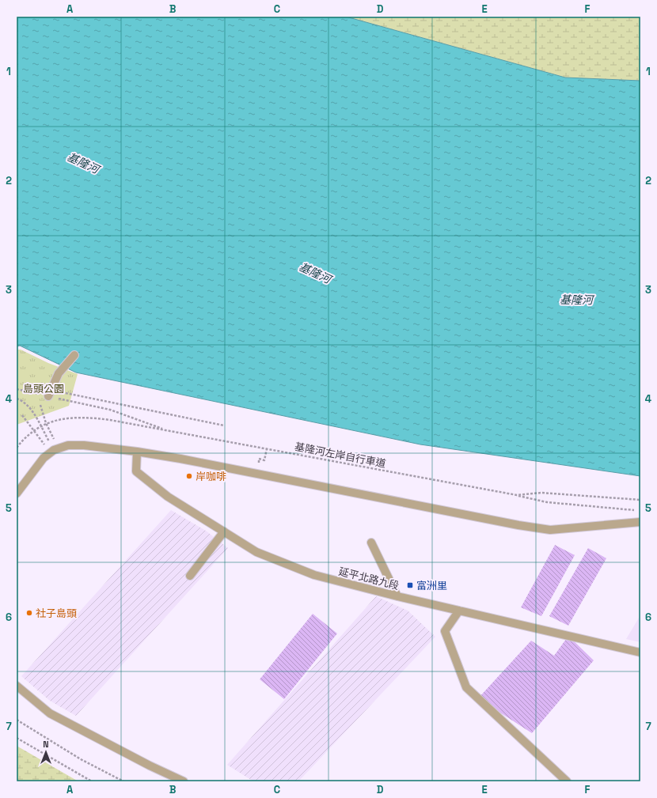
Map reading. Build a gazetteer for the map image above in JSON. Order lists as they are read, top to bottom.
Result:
{
  "streets": {
    "street": ["延平北路九段"],
    "path": ["基隆河左岸自行車道"]
  },
  "water": ["基隆河"],
  "parks": ["島頭公園"],
  "places": {
    "other": ["岸咖啡", "社子島頭"],
    "transit": ["富洲里"]
  },
  "north": "top",
  "grid": {
    "columns": [
      "A",
      "B",
      "C",
      "D",
      "E",
      "F"
    ],
    "rows": [
      "1",
      "2",
      "3",
      "4",
      "5",
      "6",
      "7"
    ]
  }
}
